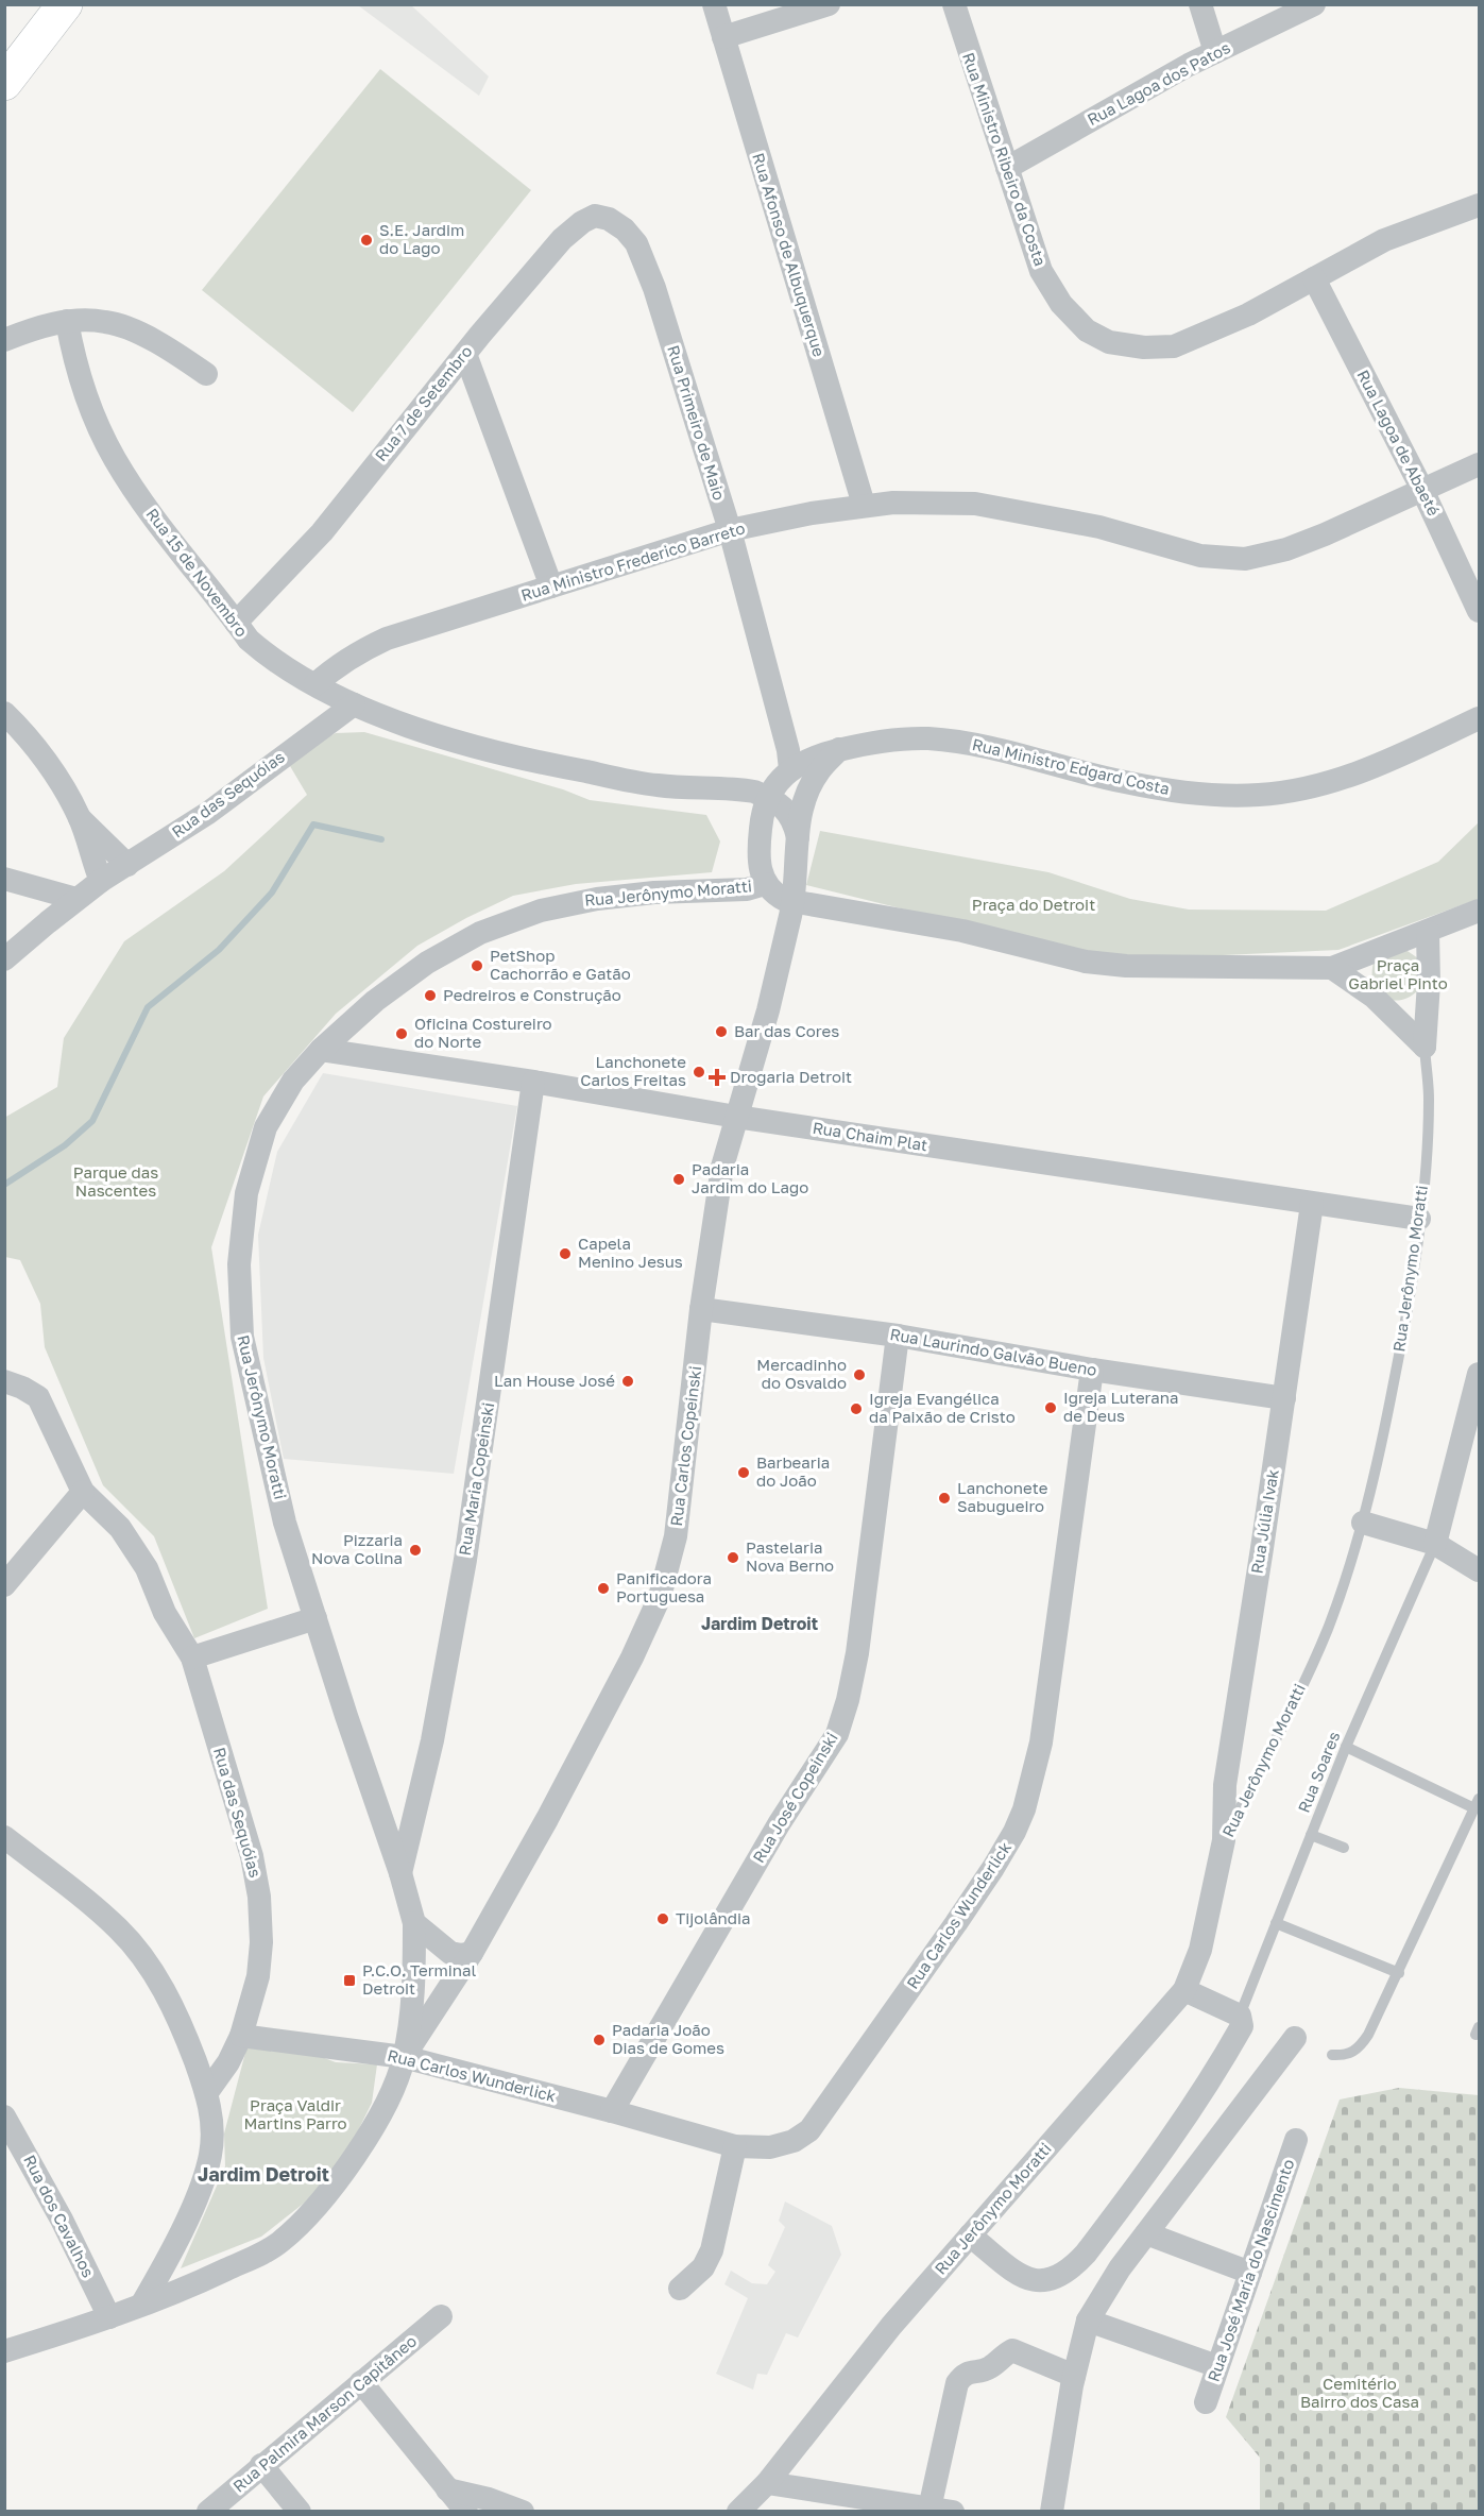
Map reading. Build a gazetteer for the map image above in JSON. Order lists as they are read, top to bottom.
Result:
{
  "streets": {
    "street": [
      "Rua Lagoa dos Patos",
      "Rua Ministro Ribeiro da Costa",
      "Rua Afonso de Albuquerque",
      "Rua 7 de Setembro",
      "Rua Primeiro de Maio",
      "Rua Lagoa de Abaeté",
      "Rua Ministro Frederico Barreto",
      "Rua 15 de Novembro",
      "Rua Ministro Edgard Costa",
      "Rua das Sequóias",
      "Rua Jerônymo Moratti",
      "Rua Chaim Plat",
      "Rua Laurindo Galvão Bueno",
      "Rua Carlos Copeinski",
      "Rua Maria Copeinski",
      "Rua Júlia Ivak",
      "Rua José Copeinski",
      "Rua Carlos Wunderlick",
      "Rua dos Cavalhos",
      "Rua José Maria do Nascimento",
      "Rua Palmira Marson Capitâneo"
    ],
    "lane": ["Rua Soares"]
  },
  "crossings": [
    ["Rua Lagoa dos Patos", "Rua Ministro Ribeiro da Costa"],
    ["Rua Ministro Ribeiro da Costa", "Rua Lagoa de Abaeté"],
    ["Rua Afonso de Albuquerque", "Rua Ministro Frederico Barreto"],
    ["Rua 7 de Setembro", "Rua Primeiro de Maio"],
    ["Rua 7 de Setembro", "Rua 15 de Novembro"],
    ["Rua Primeiro de Maio", "Rua Ministro Frederico Barreto"],
    ["Rua Lagoa de Abaeté", "Rua Ministro Frederico Barreto"],
    ["Rua Ministro Frederico Barreto", "Rua 15 de Novembro"],
    ["Rua 15 de Novembro", "Rua das Sequóias"],
    ["Rua Ministro Edgard Costa", "Rua Carlos Copeinski"],
    ["Rua das Sequóias", "Rua Carlos Wunderlick"],
    ["Rua Jerônymo Moratti", "Rua Chaim Plat"],
    ["Rua Jerônymo Moratti", "Rua Carlos Copeinski"],
    ["Rua Jerônymo Moratti", "Rua Maria Copeinski"],
    ["Rua Jerônymo Moratti", "Rua Júlia Ivak"],
    ["Rua Jerônymo Moratti", "Rua Carlos Wunderlick"],
    ["Rua Chaim Plat", "Rua Carlos Copeinski"],
    ["Rua Chaim Plat", "Rua Maria Copeinski"],
    ["Rua Chaim Plat", "Rua Júlia Ivak"],
    ["Rua Laurindo Galvão Bueno", "Rua Carlos Copeinski"],
    ["Rua Laurindo Galvão Bueno", "Rua Júlia Ivak"],
    ["Rua Laurindo Galvão Bueno", "Rua José Copeinski"],
    ["Rua Laurindo Galvão Bueno", "Rua Carlos Wunderlick"],
    ["Rua Carlos Copeinski", "Rua Carlos Wunderlick"],
    ["Rua José Copeinski", "Rua Carlos Wunderlick"]
  ],
  "districts": ["Jardim Detroit", "Jardim Detroit"],
  "parks": [
    "Praça do Detroit",
    "Praça Gabriel Pinto",
    "Parque das Nascentes",
    "Praça Valdir Martins Parro",
    "Cemitério Bairro dos Casa"
  ],
  "places": {
    "other": [
      "S.E. Jardim do Lago",
      "PetShop Cachorrão e Gatão",
      "Pedreiros e Construção",
      "Bar das Cores",
      "Oficina Costureiro do Norte",
      "Lanchonete Carlos Freitas",
      "Padaria Jardim do Lago",
      "Capela Menino Jesus",
      "Mercadinho do Osvaldo",
      "Lan House José",
      "Igreja Luterana de Deus",
      "Igreja Evangélica da Paixão de Cristo",
      "Barbearia do João",
      "Lanchonete Sabugueiro",
      "Pizzaria Nova Colina",
      "Pastelaria Nova Berno",
      "Panificadora Portuguesa",
      "Tijolândia",
      "Padaria João Dias de Gomes"
    ],
    "health": ["Drogaria Detroit"],
    "transit": ["P.C.O. Terminal Detroit"]
  }
}
